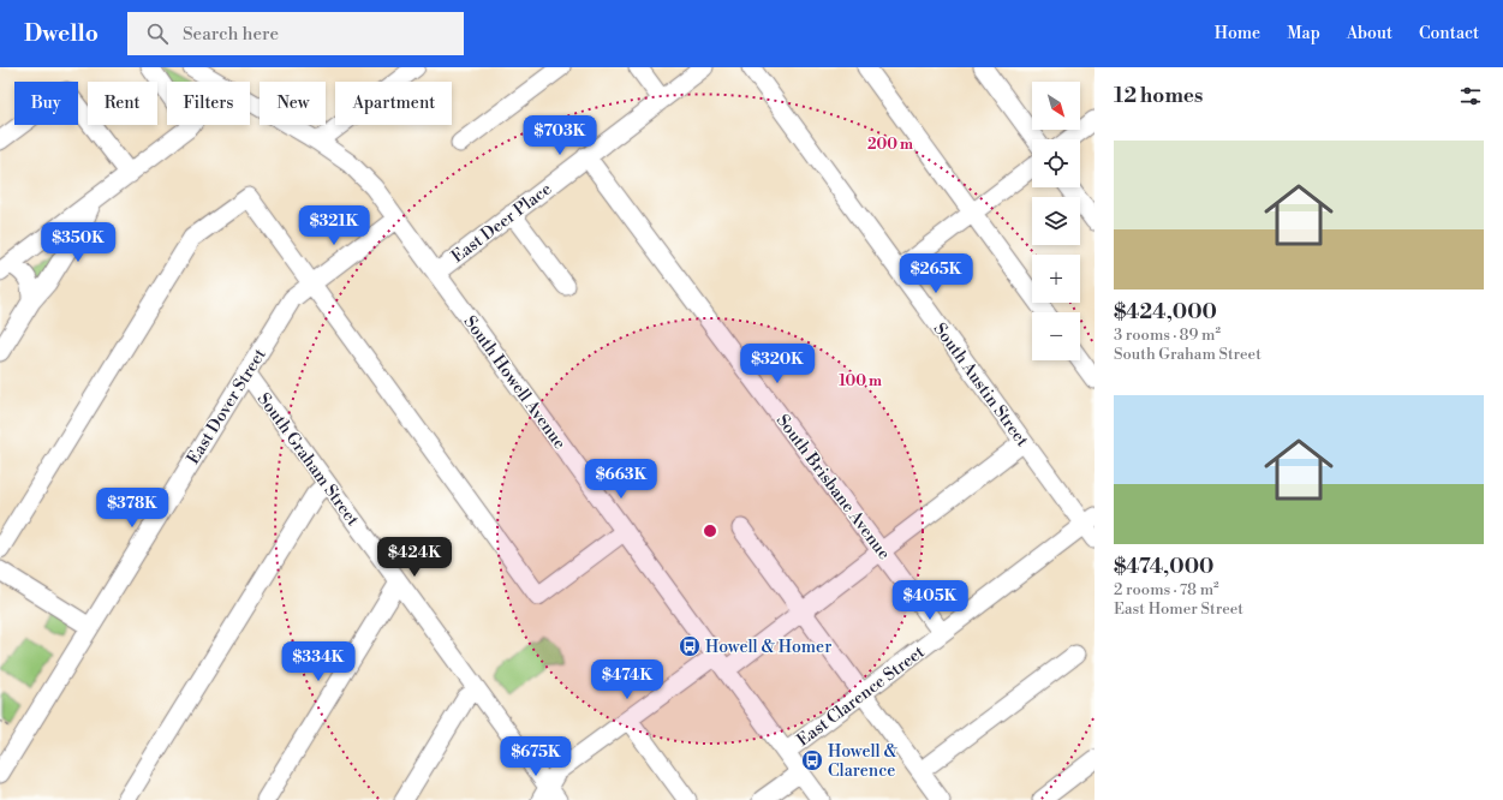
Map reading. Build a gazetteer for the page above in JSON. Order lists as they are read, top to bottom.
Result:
{
  "streets": {
    "street": [
      "East Deer Place",
      "South Howell Avenue",
      "South Austin Street",
      "East Dover Street",
      "South Graham Street",
      "South Brisbane Avenue",
      "East Clarence Street"
    ]
  },
  "crossings": [
    ["East Deer Place", "South Howell Avenue"],
    ["East Deer Place", "South Brisbane Avenue"],
    ["South Howell Avenue", "East Dover Street"],
    ["South Howell Avenue", "East Clarence Street"],
    ["South Austin Street", "East Clarence Street"],
    ["East Dover Street", "South Graham Street"],
    ["South Brisbane Avenue", "East Clarence Street"]
  ],
  "places": {
    "bus stop": ["Howell & Homer", "Howell & Clarence"]
  },
  "north": "bottom right",
  "page": {
    "header": "Dwello",
    "search": "Search here",
    "nav": [
      "Home",
      "Map",
      "About",
      "Contact"
    ],
    "heading": "12 homes",
    "map_buttons": ["+", "−"],
    "chip": [
      "Buy",
      "Rent",
      "Filters",
      "New",
      "Apartment"
    ],
    "price": [
      "$703K",
      "$321K",
      "$350K",
      "$265K",
      "$320K",
      "$663K",
      "$378K",
      "$424K",
      "$405K",
      "$334K",
      "$474K",
      "$675K"
    ],
    "list": [
      {
        "name": "$424,000",
        "note": "3 rooms · 89 m² · South Graham Street"
      },
      {
        "name": "$474,000",
        "note": "2 rooms · 78 m² · East Homer Street"
      }
    ]
  },
  "rings": ["200 m", "100 m"]
}
